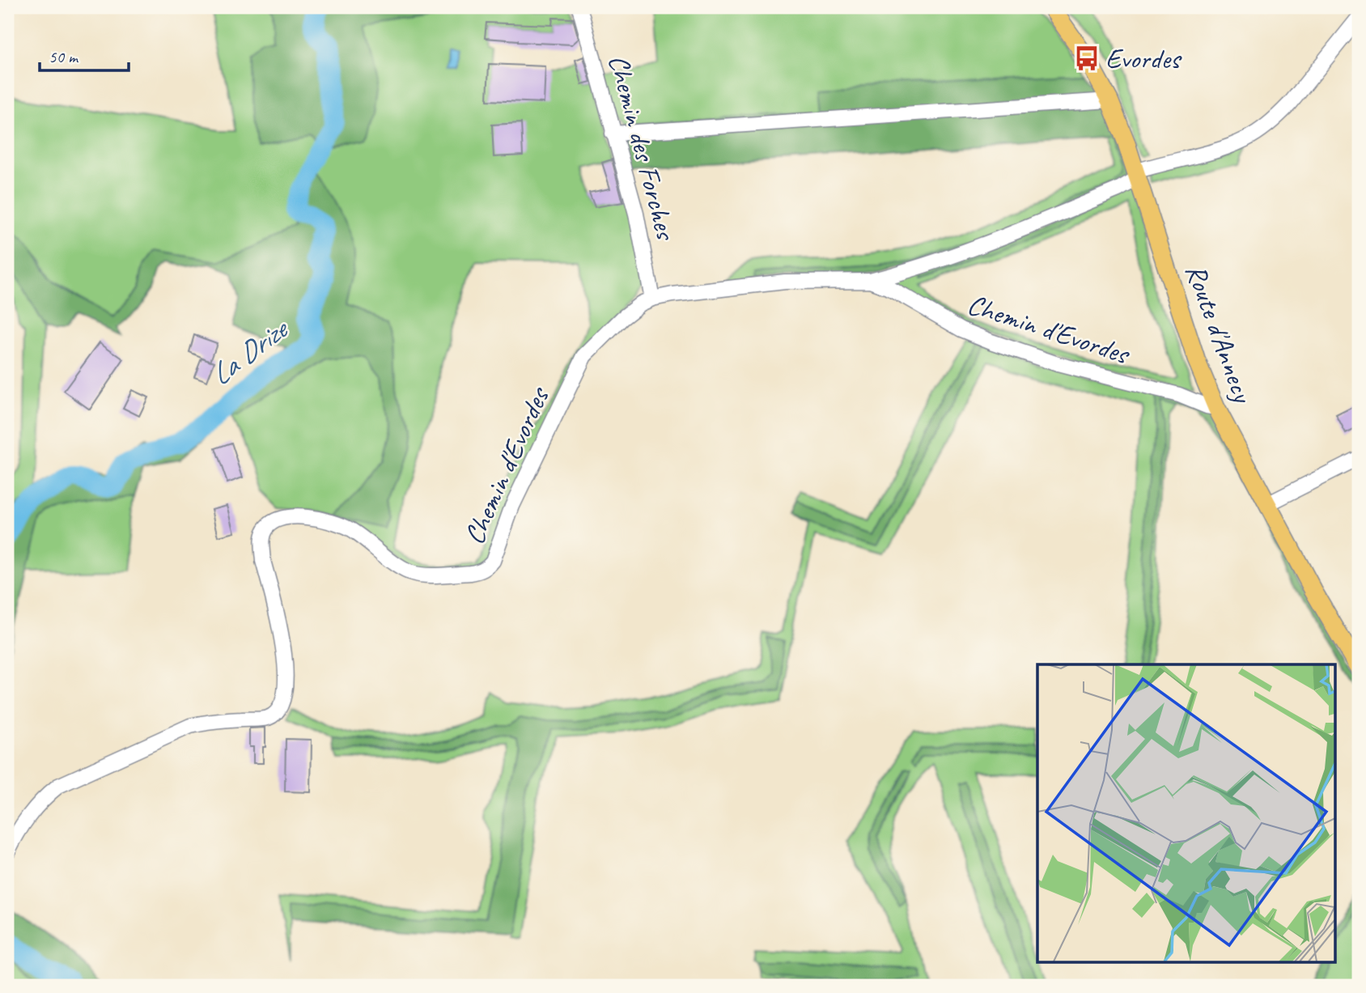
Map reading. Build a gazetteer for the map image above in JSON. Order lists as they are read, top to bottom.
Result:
{
  "streets": {
    "main road": ["Route d'Annecy"],
    "street": ["Chemin des Forches", "Chemin d'Evordes"]
  },
  "crossings": [
    ["Chemin des Forches", "Chemin d'Evordes"],
    ["Chemin d'Evordes", "Route d'Annecy"]
  ],
  "water": ["La Drize"],
  "places": {
    "bus stop": ["Evordes"]
  },
  "scale_bar": "50 m"
}
